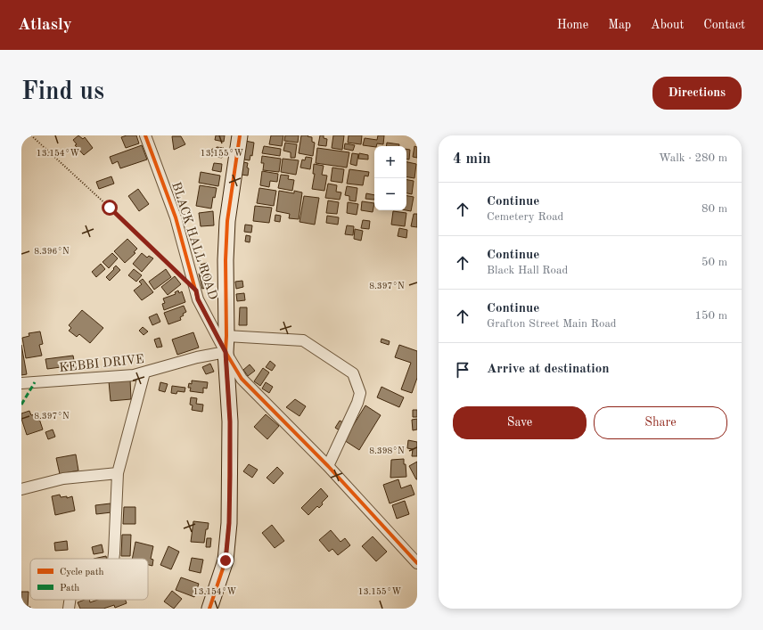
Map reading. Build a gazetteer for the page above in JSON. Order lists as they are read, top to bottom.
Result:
{
  "streets": {
    "street": ["BLACK HALL ROAD", "KEBBI DRIVE"]
  },
  "crossings": [
    ["BLACK HALL ROAD", "KEBBI DRIVE"]
  ],
  "legend": ["Cycle path", "Path"],
  "page": {
    "header": "Atlasly",
    "nav": [
      "Home",
      "Map",
      "About",
      "Contact"
    ],
    "buttons": [
      "Directions",
      ["Save", "Share"]
    ],
    "title": "Find us",
    "heading": ["4 min", "Walk · 280 m"],
    "map_buttons": ["+", "−"],
    "list": [
      ["Continue", "Cemetery Road", "80 m"],
      ["Continue", "Black Hall Road", "50 m"],
      ["Continue", "Grafton Street Main Road", "150 m"],
      "Arrive at destination"
    ]
  },
  "coordinates": [
    "13.154°W",
    "13.155°W",
    "8.396°N",
    "8.397°N",
    "8.398°N"
  ]
}
